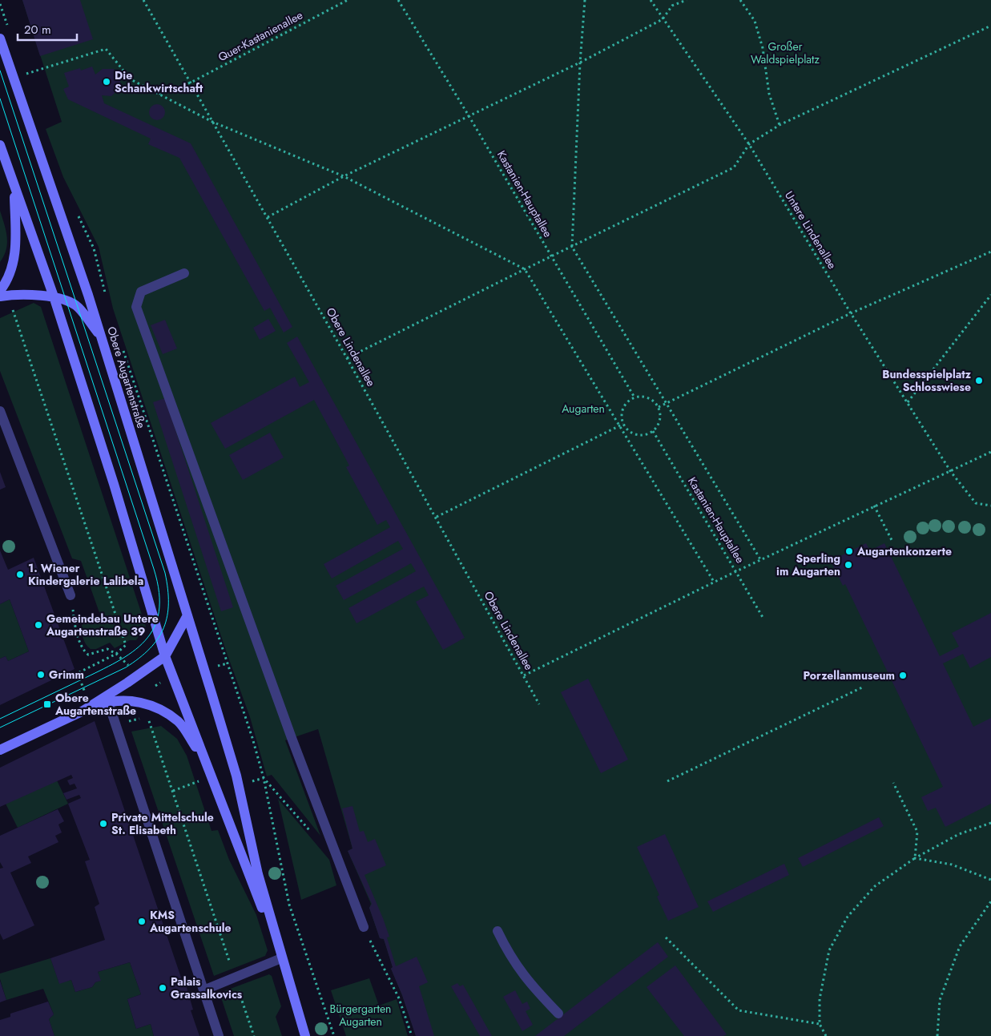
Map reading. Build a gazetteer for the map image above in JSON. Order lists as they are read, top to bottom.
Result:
{
  "streets": {
    "street": ["Obere Augartenstraße"],
    "path": [
      "Quer-Kastanienallee",
      "Kastanien-Hauptallee",
      "Untere Lindenallee",
      "Obere Lindenallee"
    ]
  },
  "crossings": [
    ["Quer-Kastanienallee", "Obere Lindenallee"]
  ],
  "parks": ["Großer Waldspielplatz", "Augarten", "Bürgergarten Augarten"],
  "places": {
    "other": [
      "Die Schankwirtschaft",
      "Bundesspielplatz Schlosswiese",
      "Augartenkonzerte",
      "Sperling im Augarten",
      "1. Wiener Kindergalerie Lalibela",
      "Gemeindebau Untere Augartenstraße 39",
      "Grimm",
      "Porzellanmuseum",
      "Private Mittelschule St. Elisabeth",
      "KMS Augartenschule",
      "Palais Grassalkovics"
    ],
    "transit": ["Obere Augartenstraße"]
  },
  "scale_bar": "20 m"
}
